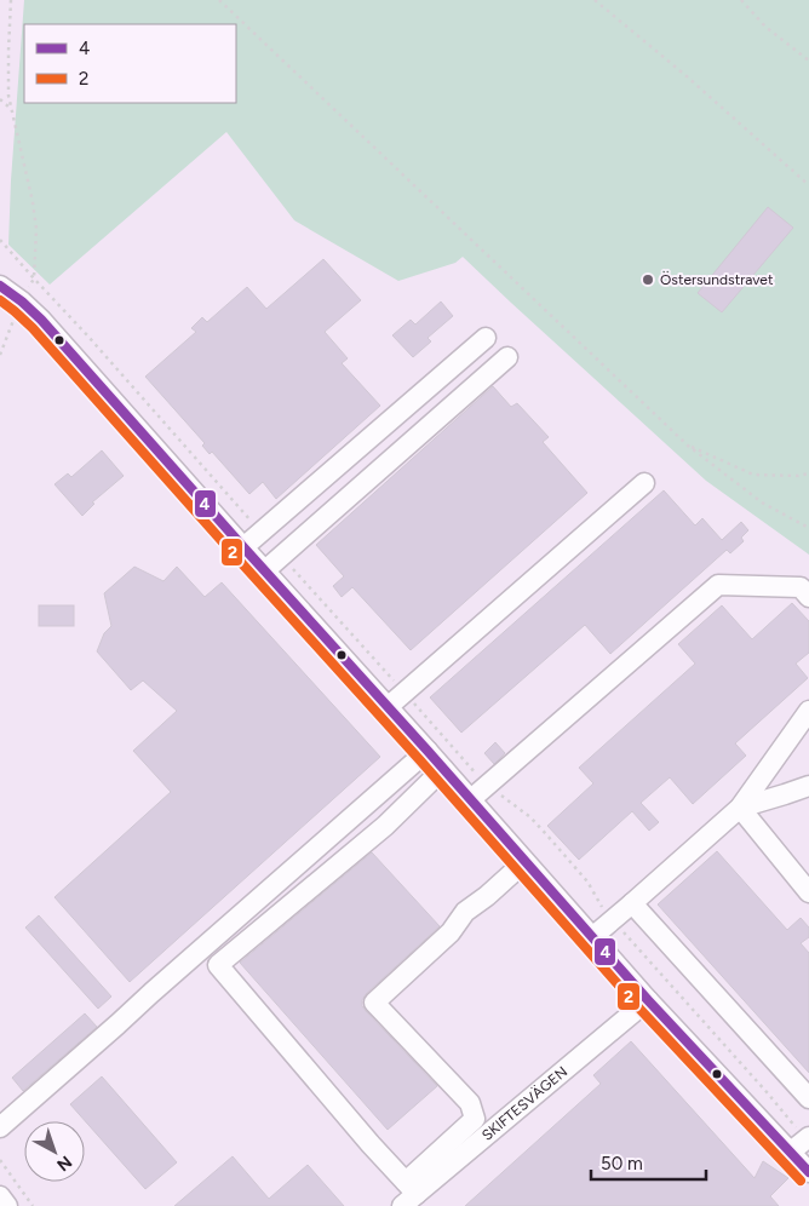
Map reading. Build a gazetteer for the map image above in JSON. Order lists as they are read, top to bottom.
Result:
{
  "streets": {
    "street": ["SKIFTESVÄGEN"]
  },
  "places": ["Östersundstravet"],
  "lines": ["transit line 4", "transit line 2"],
  "legend": ["4", "2"],
  "scale_bar": "50 m",
  "north": "bottom right"
}
